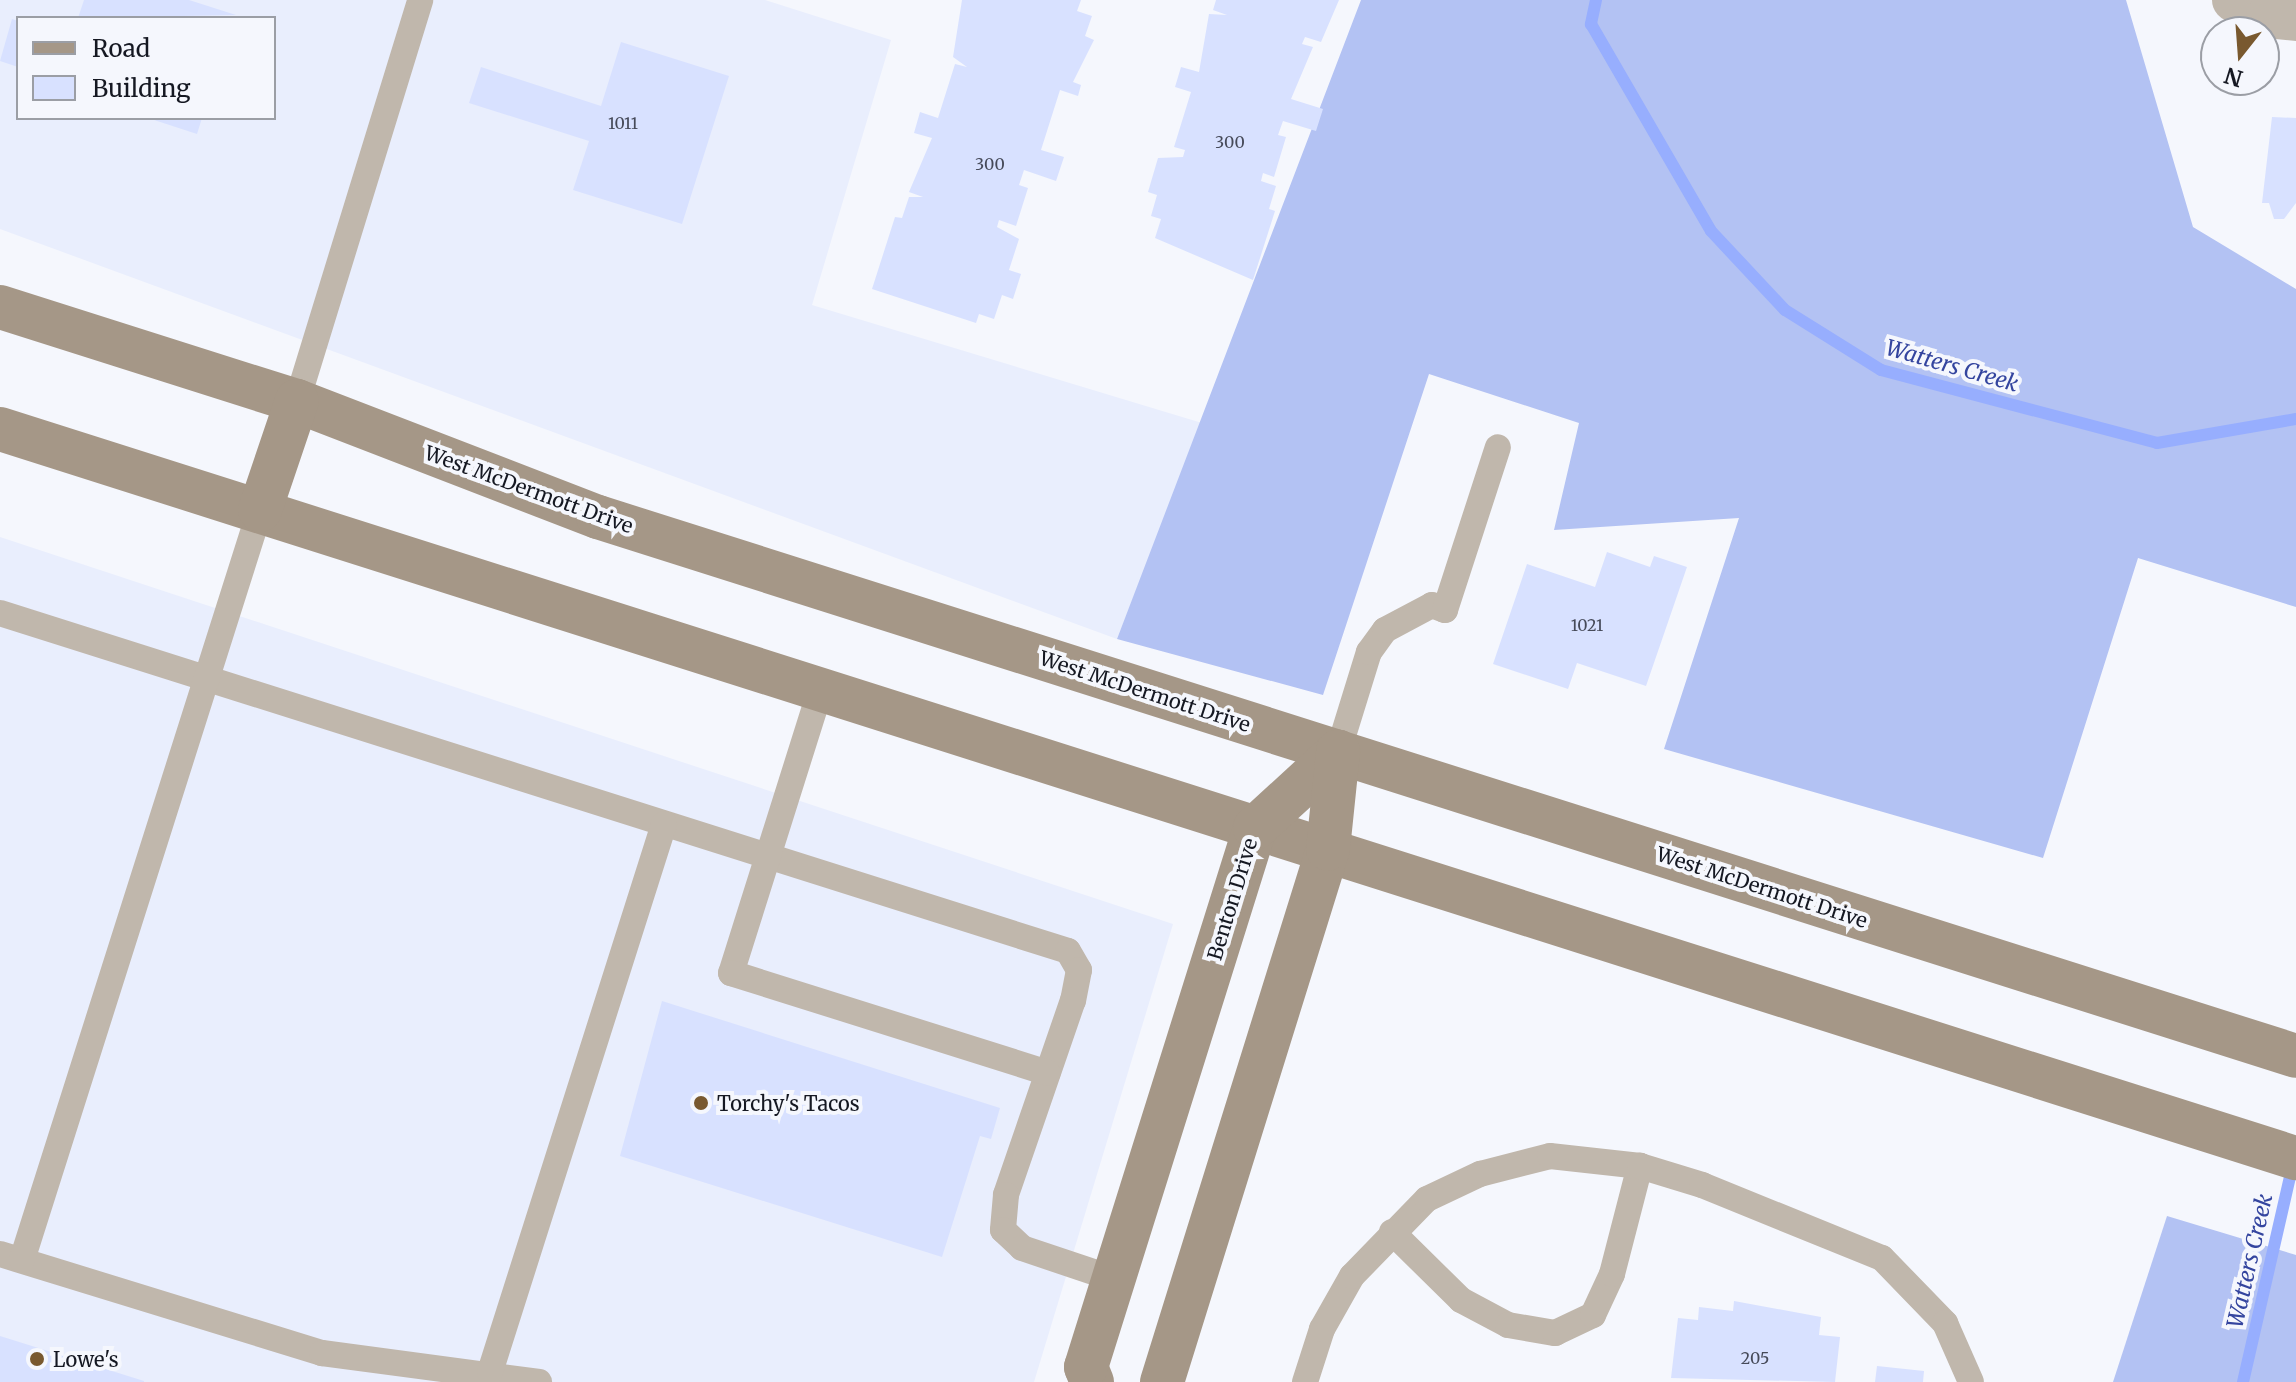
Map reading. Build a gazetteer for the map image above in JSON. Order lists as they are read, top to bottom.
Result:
{
  "streets": {
    "main road": ["West McDermott Drive", "Benton Drive"]
  },
  "crossings": [
    ["West McDermott Drive", "Benton Drive"]
  ],
  "water": ["Watters Creek"],
  "places": ["Torchy's Tacos", "Lowe's"],
  "house_numbers": [
    "1011",
    "300",
    "300",
    "1021",
    "205"
  ],
  "legend": ["Road", "Building"],
  "north": "bottom"
}
